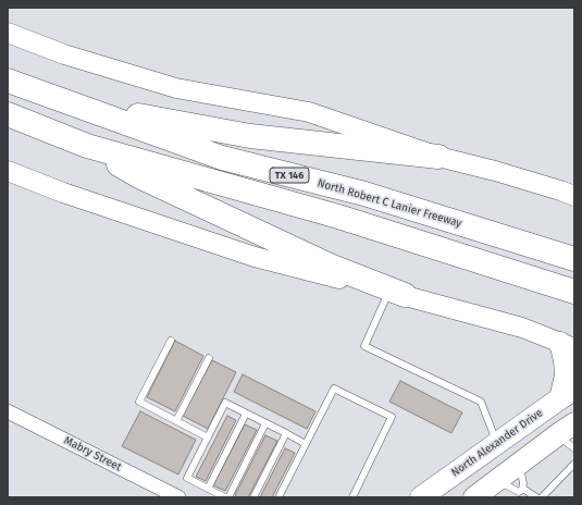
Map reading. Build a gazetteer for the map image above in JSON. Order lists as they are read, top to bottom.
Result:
{
  "streets": {
    "highway": ["TX 146", "North Robert C Lanier Freeway"],
    "main road": ["North Alexander Drive"],
    "street": ["Mabry Street"]
  }
}
